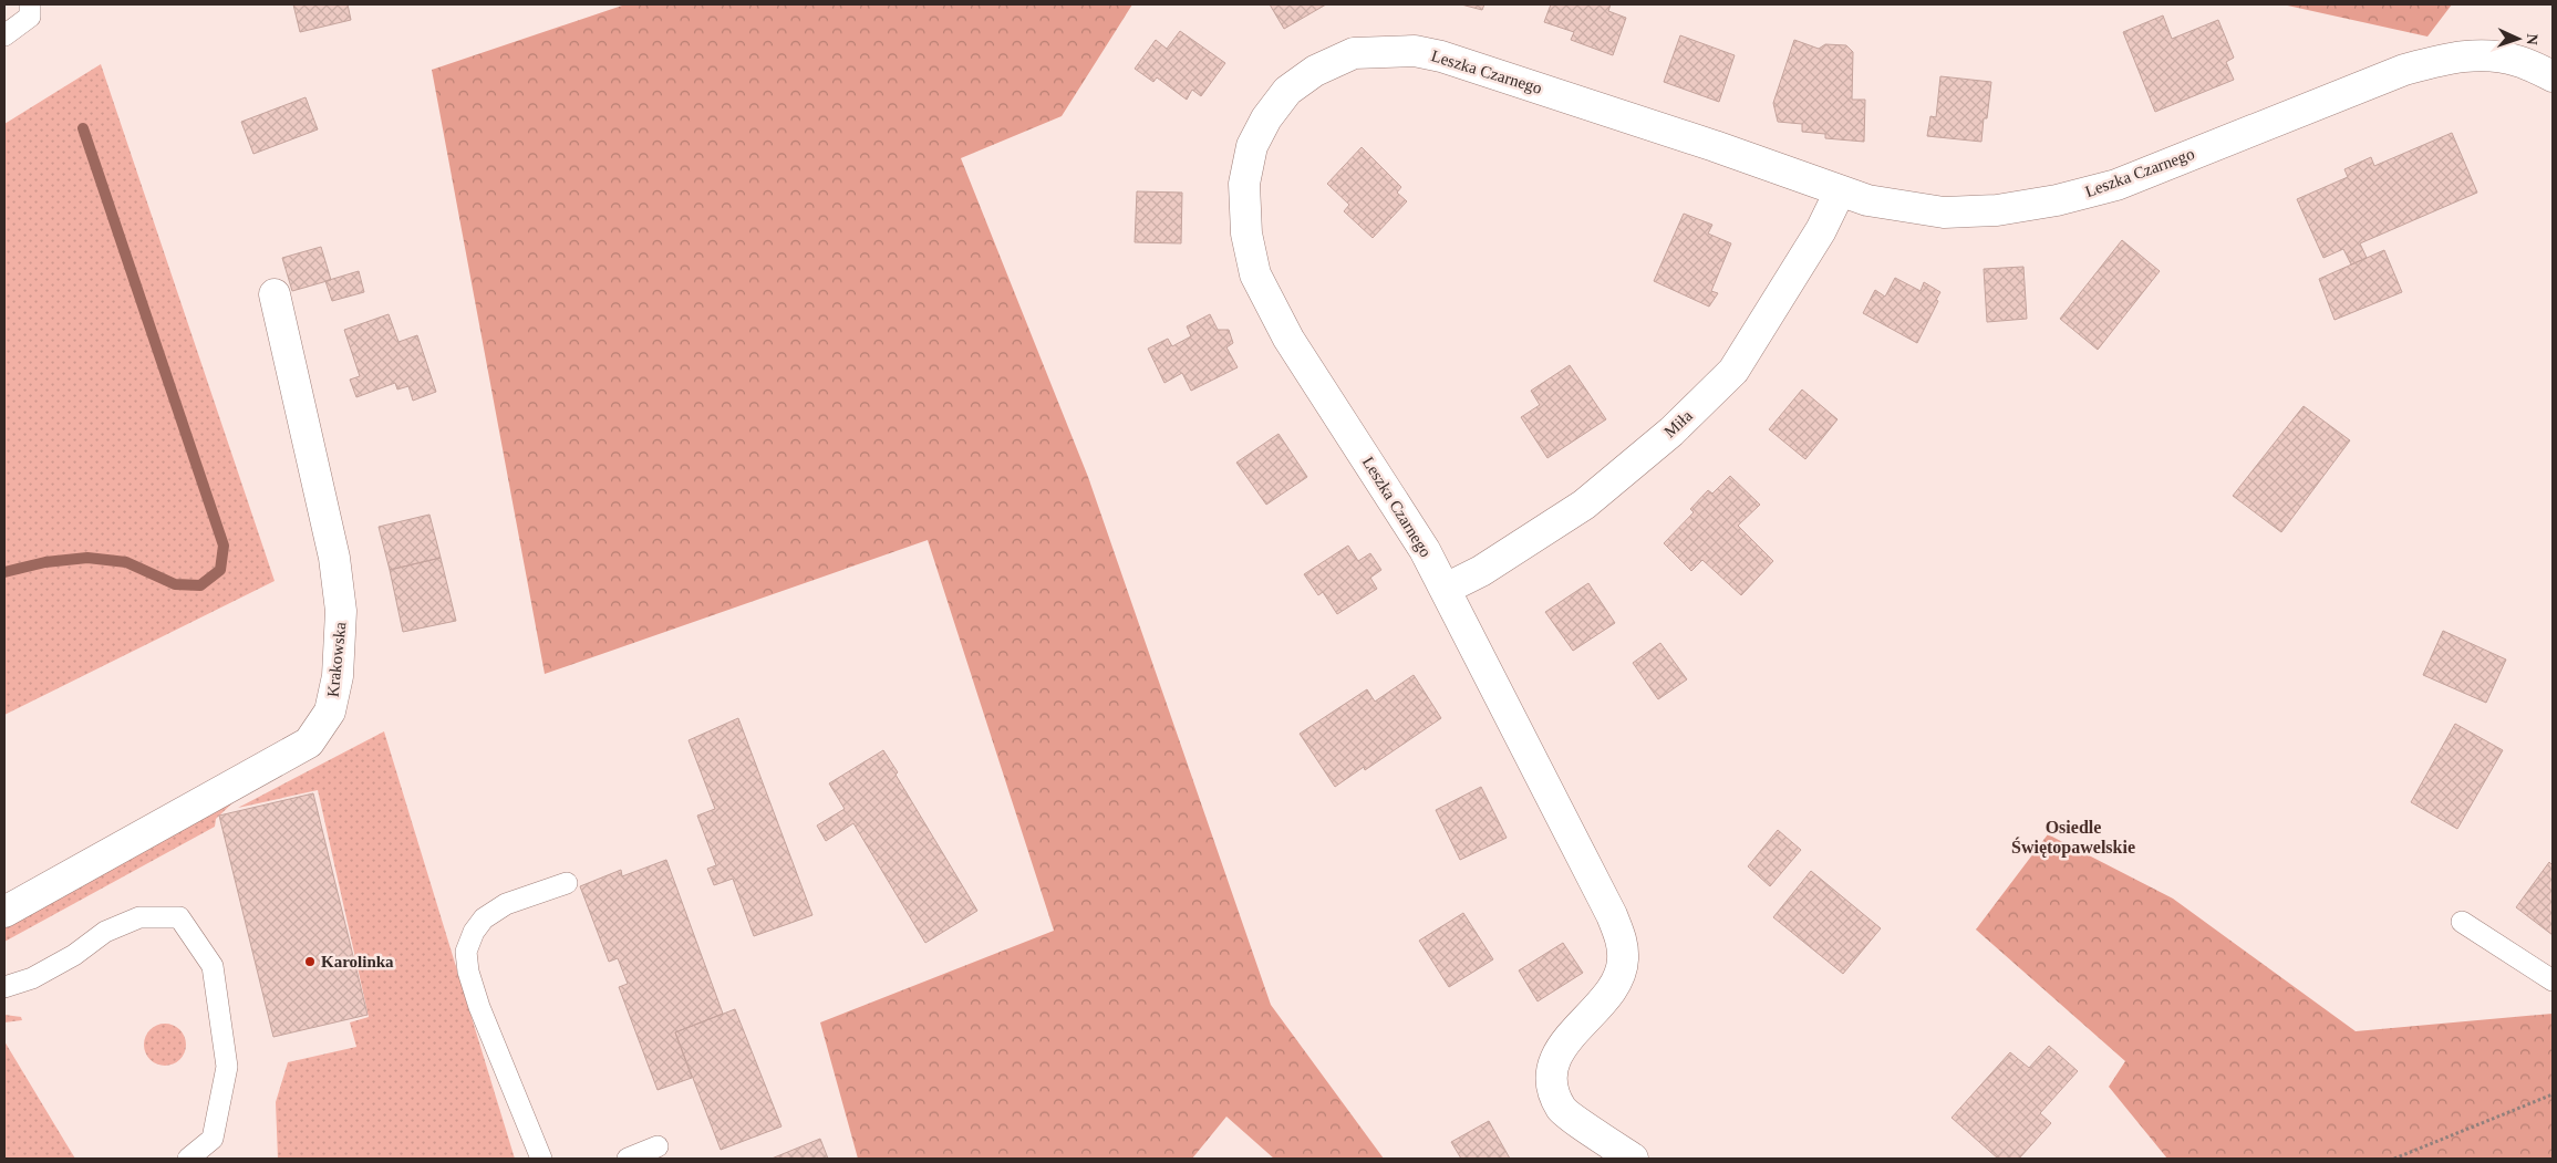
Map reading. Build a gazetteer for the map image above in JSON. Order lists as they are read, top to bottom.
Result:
{
  "streets": {
    "street": ["Leszka Czarnego", "Miła", "Krakowska"]
  },
  "crossings": [
    ["Leszka Czarnego", "Miła"]
  ],
  "districts": ["Osiedle Świętopawelskie"],
  "places": ["Karolinka"],
  "north": "right"
}
